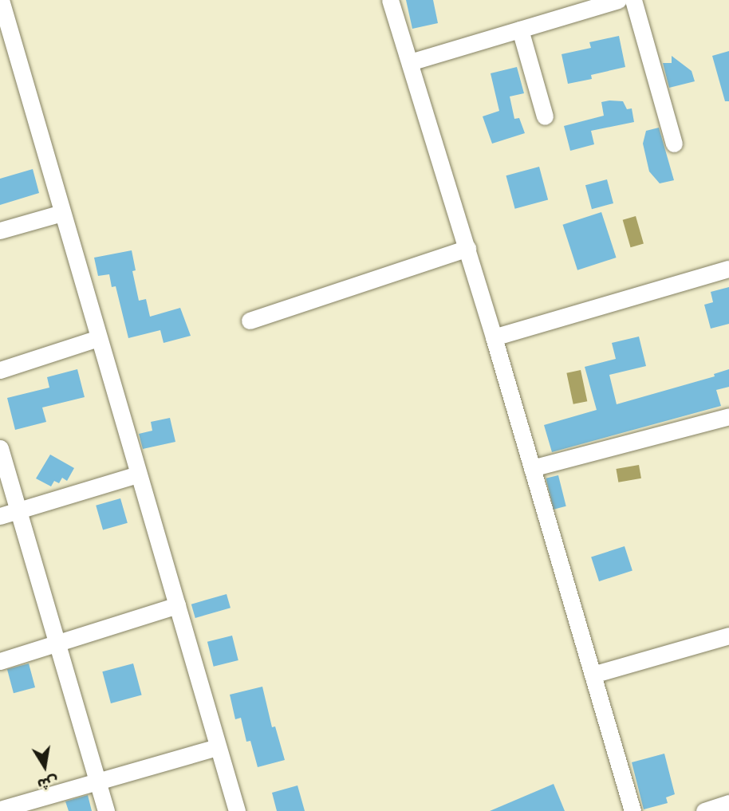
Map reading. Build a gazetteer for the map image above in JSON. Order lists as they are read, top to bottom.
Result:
{
  "north": "bottom"
}
